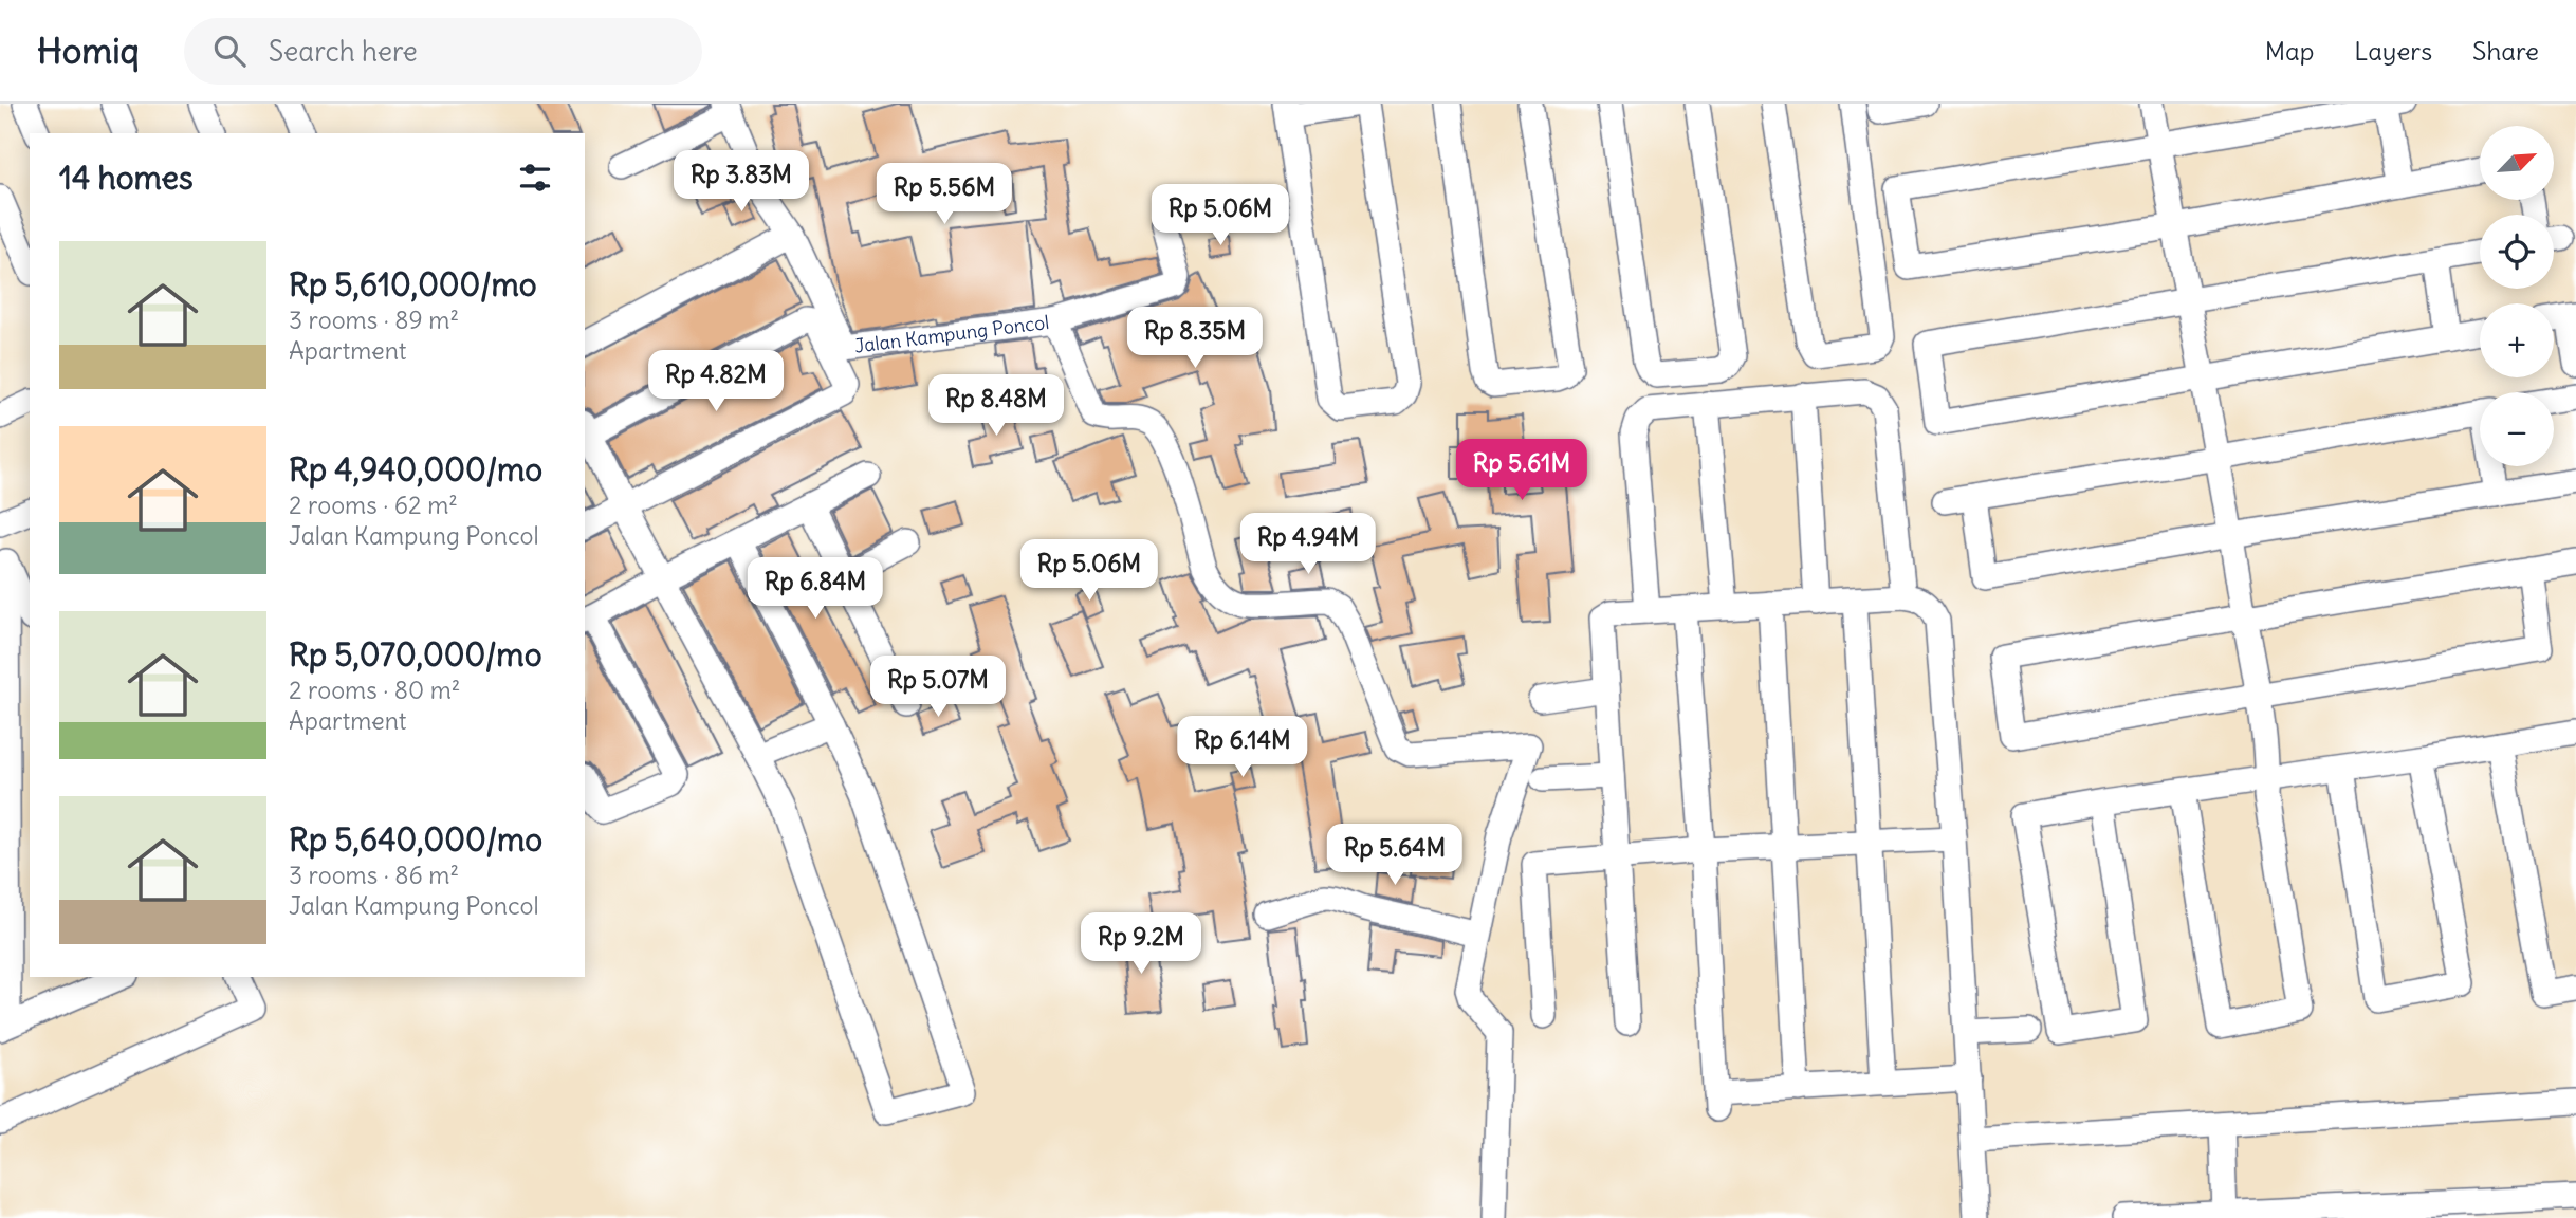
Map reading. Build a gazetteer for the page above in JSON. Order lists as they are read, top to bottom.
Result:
{
  "streets": {
    "street": ["Jalan Kampung Poncol"]
  },
  "north": "top right",
  "page": {
    "header": "Homiq",
    "search": "Search here",
    "nav": ["Map", "Layers", "Share"],
    "map_buttons": ["+", "−"],
    "heading": "14 homes",
    "price": [
      "Rp 3.83M",
      "Rp 5.56M",
      "Rp 5.06M",
      "Rp 8.35M",
      "Rp 4.82M",
      "Rp 8.48M",
      "Rp 5.61M",
      "Rp 4.94M",
      "Rp 5.06M",
      "Rp 6.84M",
      "Rp 5.07M",
      "Rp 6.14M",
      "Rp 5.64M",
      "Rp 9.2M"
    ],
    "list": [
      {
        "name": "Rp 5,610,000/mo",
        "note": "3 rooms · 89 m² · Apartment"
      },
      {
        "name": "Rp 4,940,000/mo",
        "note": "2 rooms · 62 m² · Jalan Kampung Poncol"
      },
      {
        "name": "Rp 5,070,000/mo",
        "note": "2 rooms · 80 m² · Apartment"
      },
      {
        "name": "Rp 5,640,000/mo",
        "note": "3 rooms · 86 m² · Jalan Kampung Poncol"
      }
    ]
  }
}
